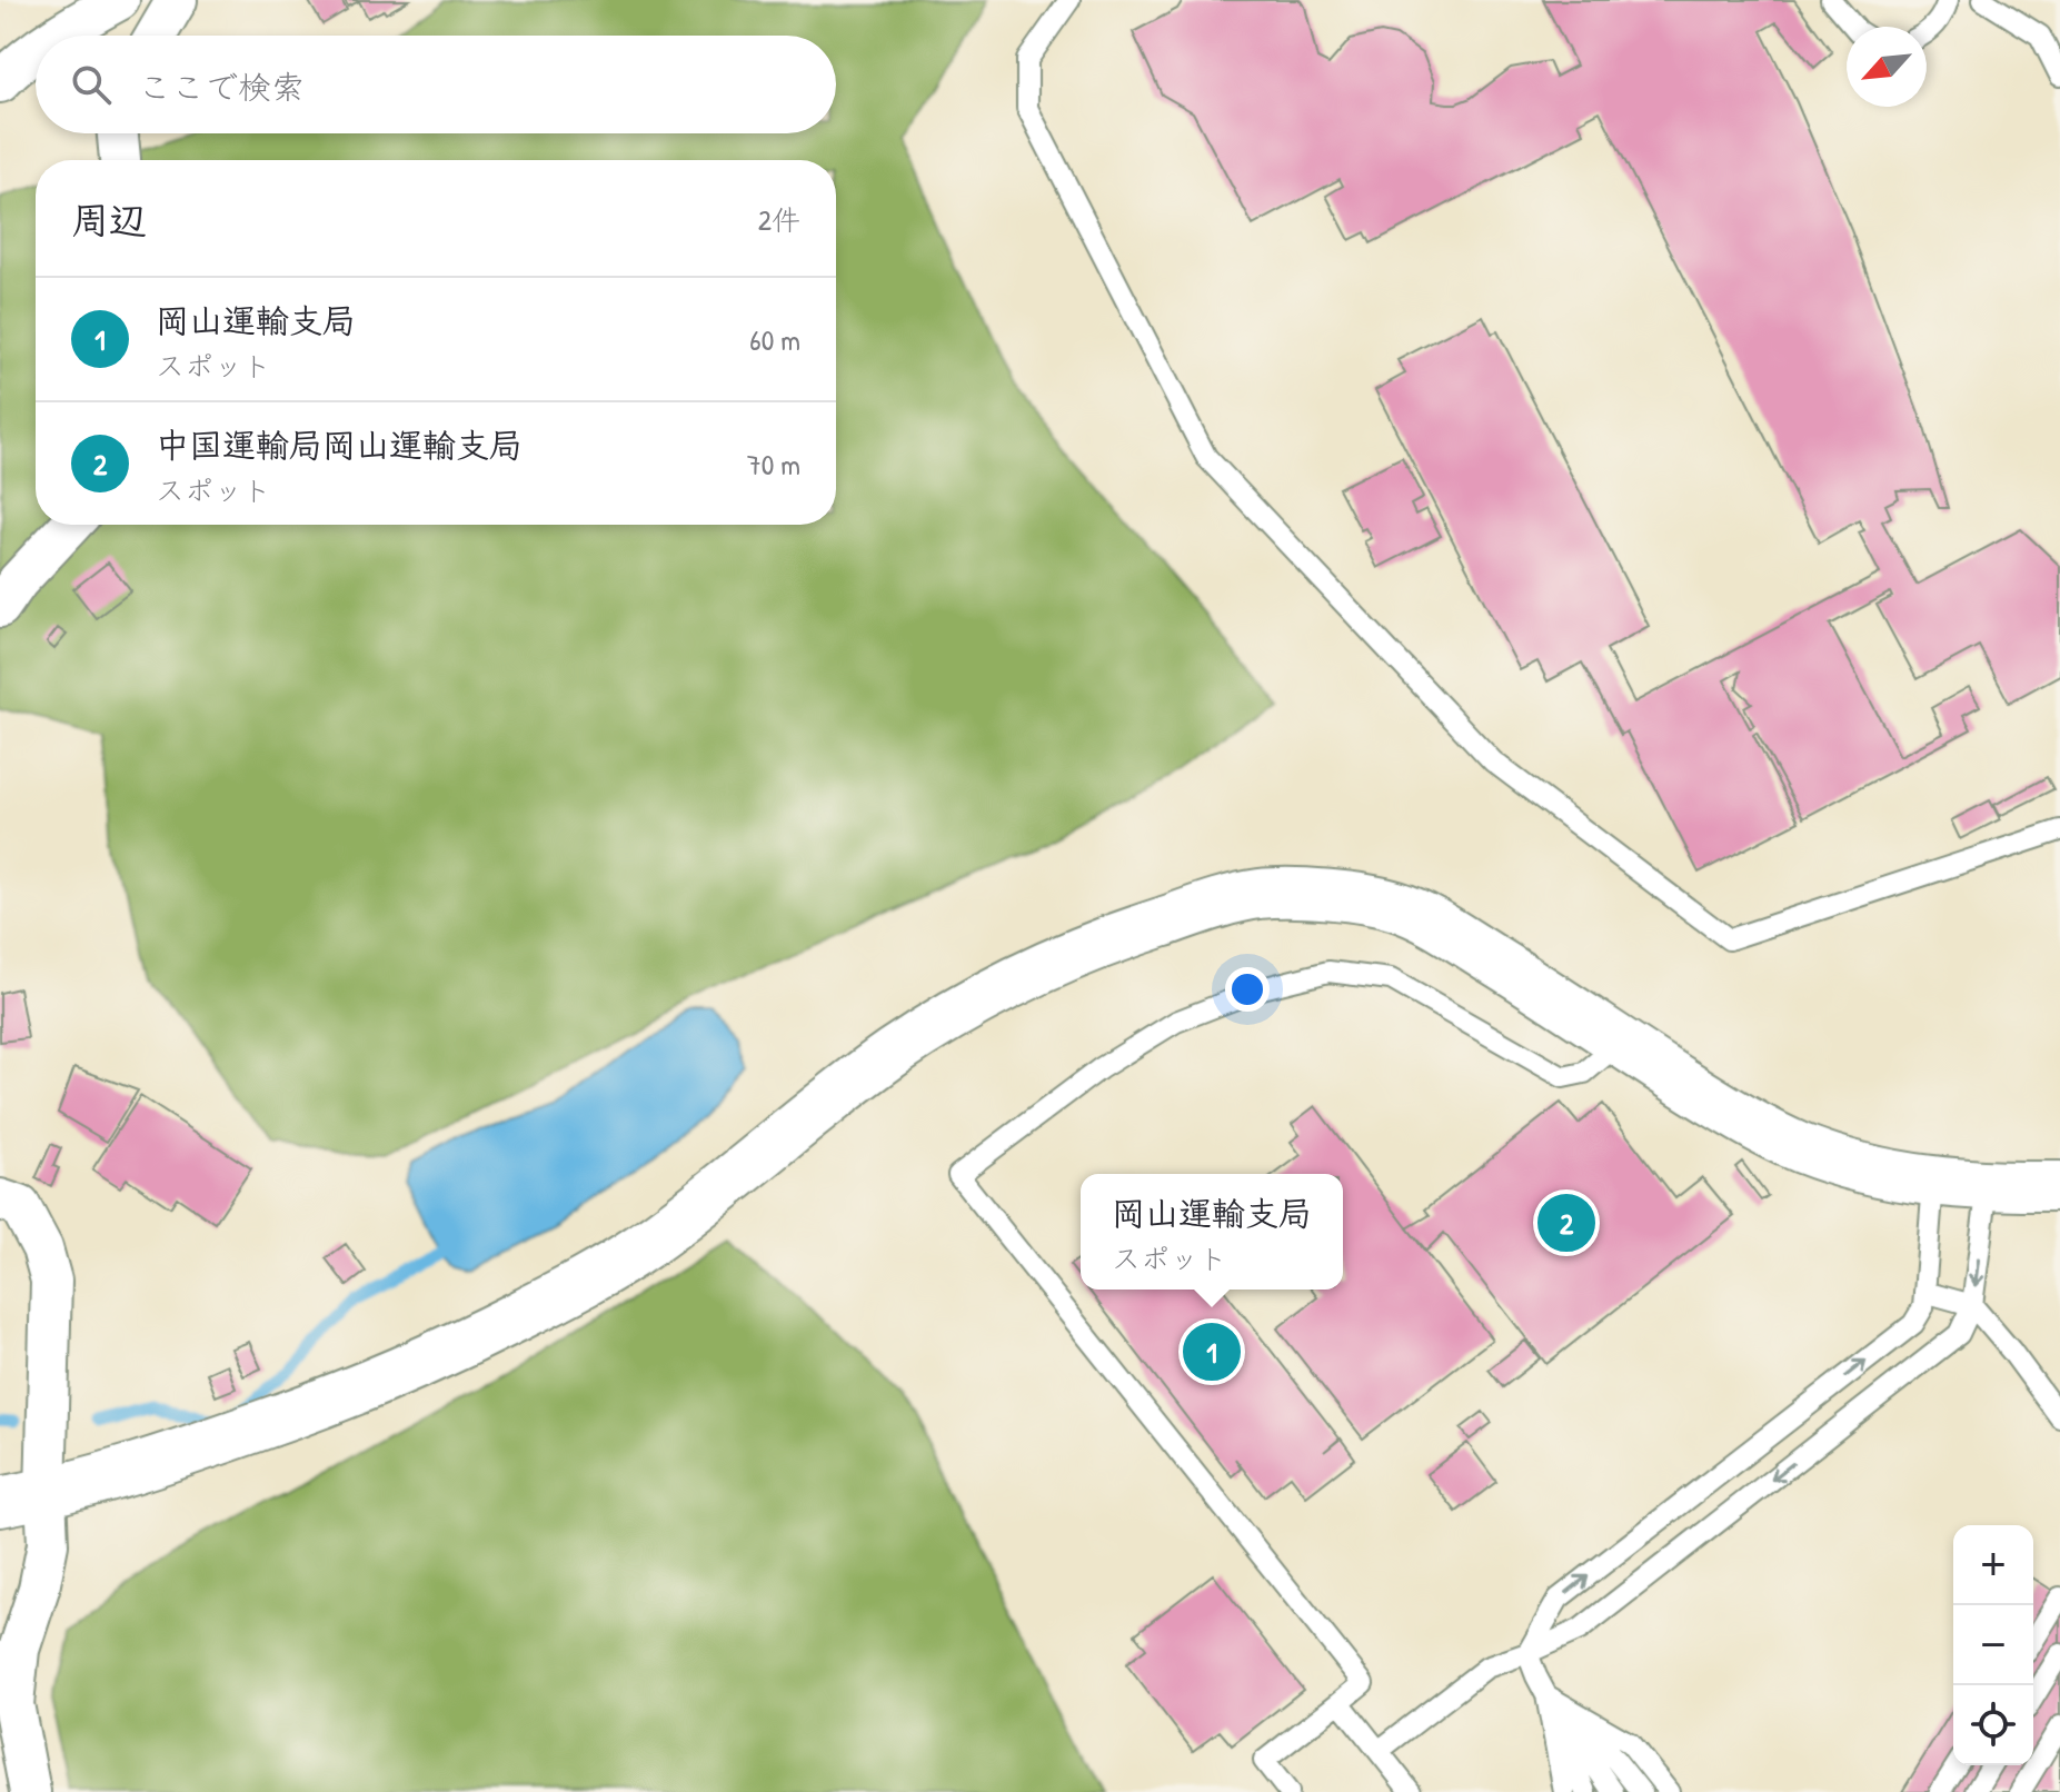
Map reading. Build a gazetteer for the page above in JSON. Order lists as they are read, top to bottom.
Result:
{
  "north": "bottom left",
  "page": {
    "search": "ここで検索",
    "heading": ["周辺", "2件"],
    "list": [
      {
        "mark": "1",
        "name": "岡山運輸支局",
        "note": "スポット",
        "value": "60 m"
      },
      {
        "mark": "2",
        "name": "中国運輸局岡山運輸支局",
        "note": "スポット",
        "value": "70 m"
      }
    ],
    "popup": ["岡山運輸支局", "スポット"],
    "pins": ["2", "1"],
    "map_buttons": ["+", "−"]
  }
}
